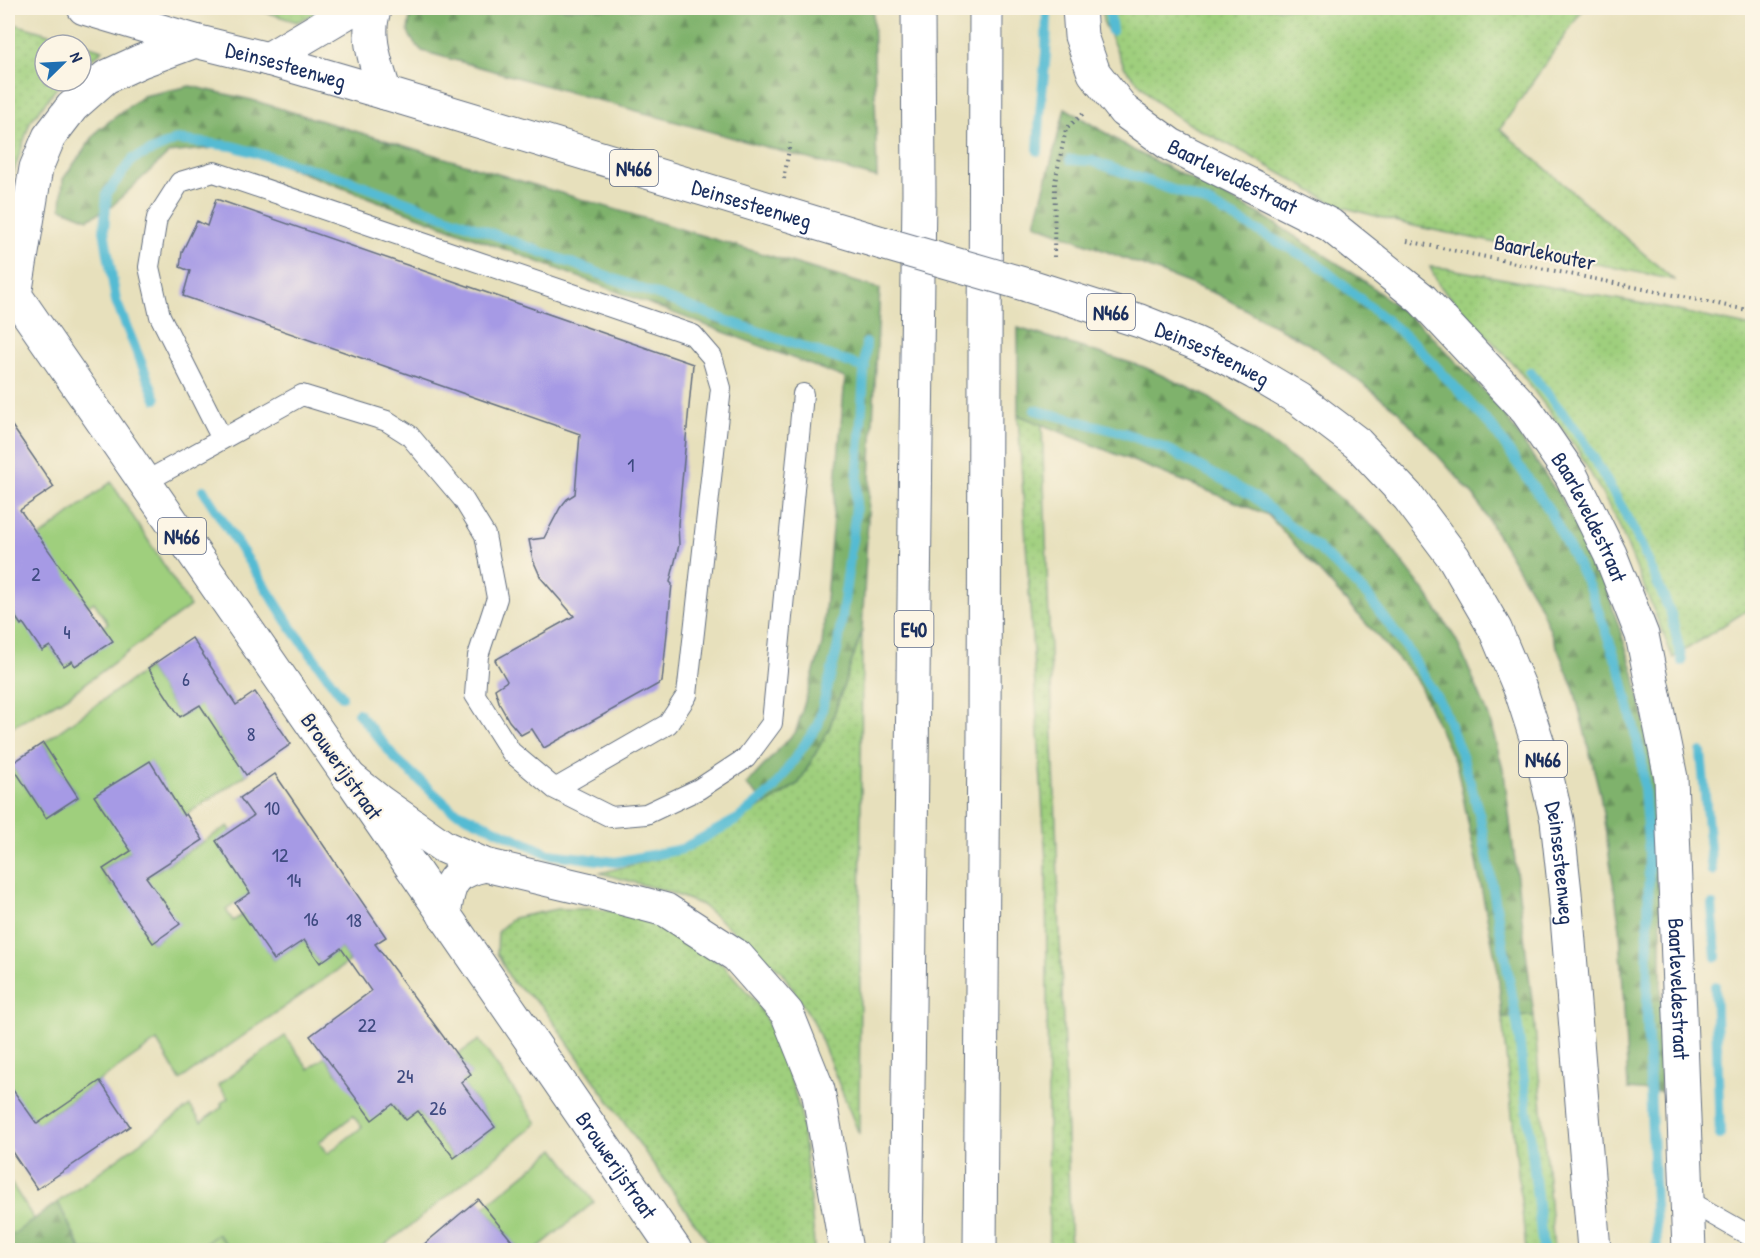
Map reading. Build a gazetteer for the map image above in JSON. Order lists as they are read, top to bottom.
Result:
{
  "streets": {
    "main road": [
      "Deinsesteenweg",
      "N466",
      "Baarleveldestraat",
      "E40",
      "Brouwerijstraat"
    ],
    "path": ["Baarlekouter"]
  },
  "crossings": [
    ["Deinsesteenweg", "N466"],
    ["N466", "Brouwerijstraat"]
  ],
  "house_numbers": [
    "1",
    "2",
    "4",
    "6",
    "8",
    "10",
    "12",
    "14",
    "16",
    "18",
    "22",
    "24",
    "26"
  ],
  "north": "top right"
}
